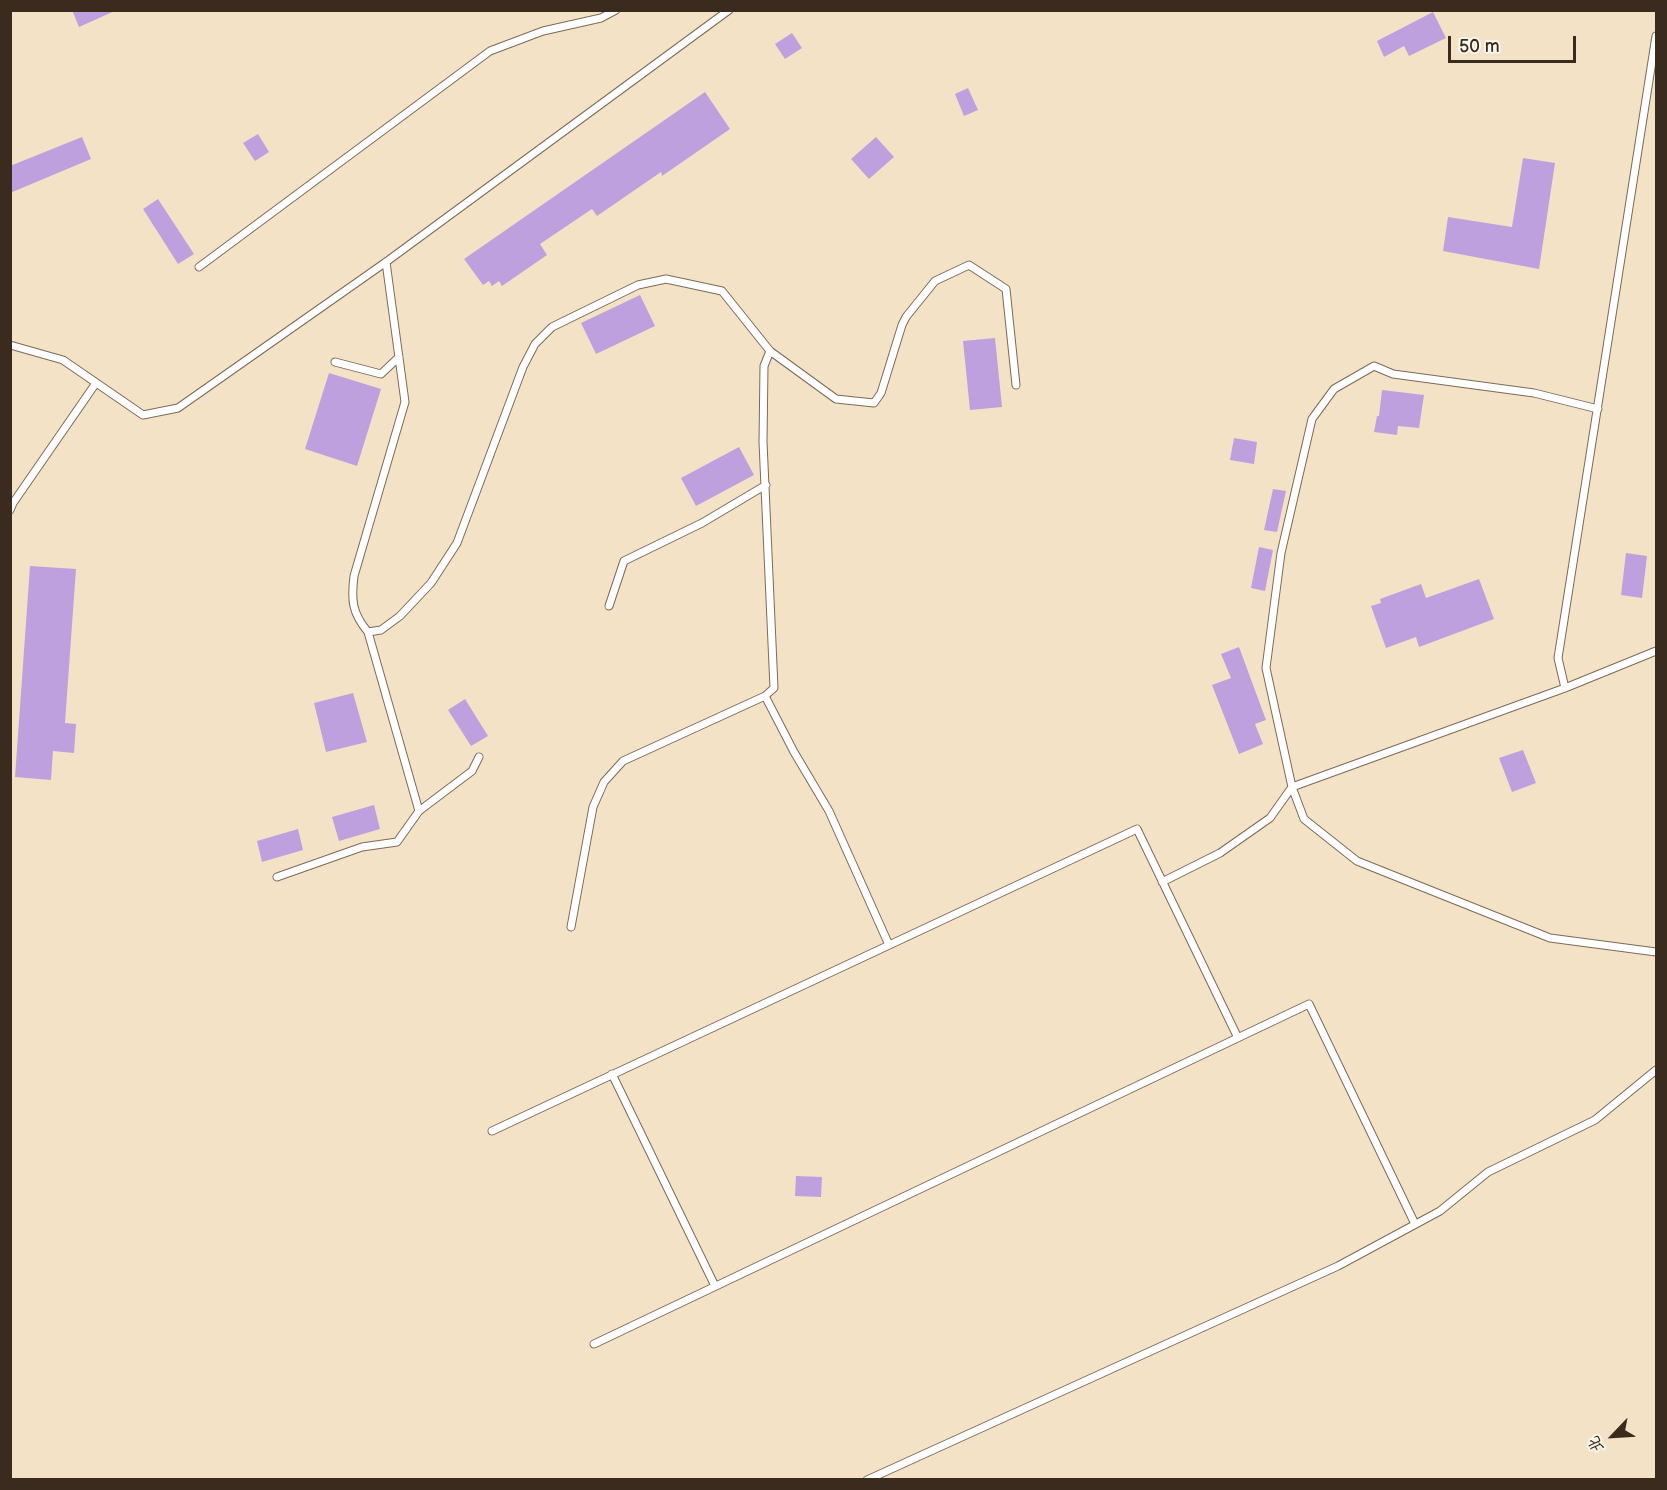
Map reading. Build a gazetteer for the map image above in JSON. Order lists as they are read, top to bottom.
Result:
{
  "scale_bar": "50 m",
  "north": "bottom left"
}
